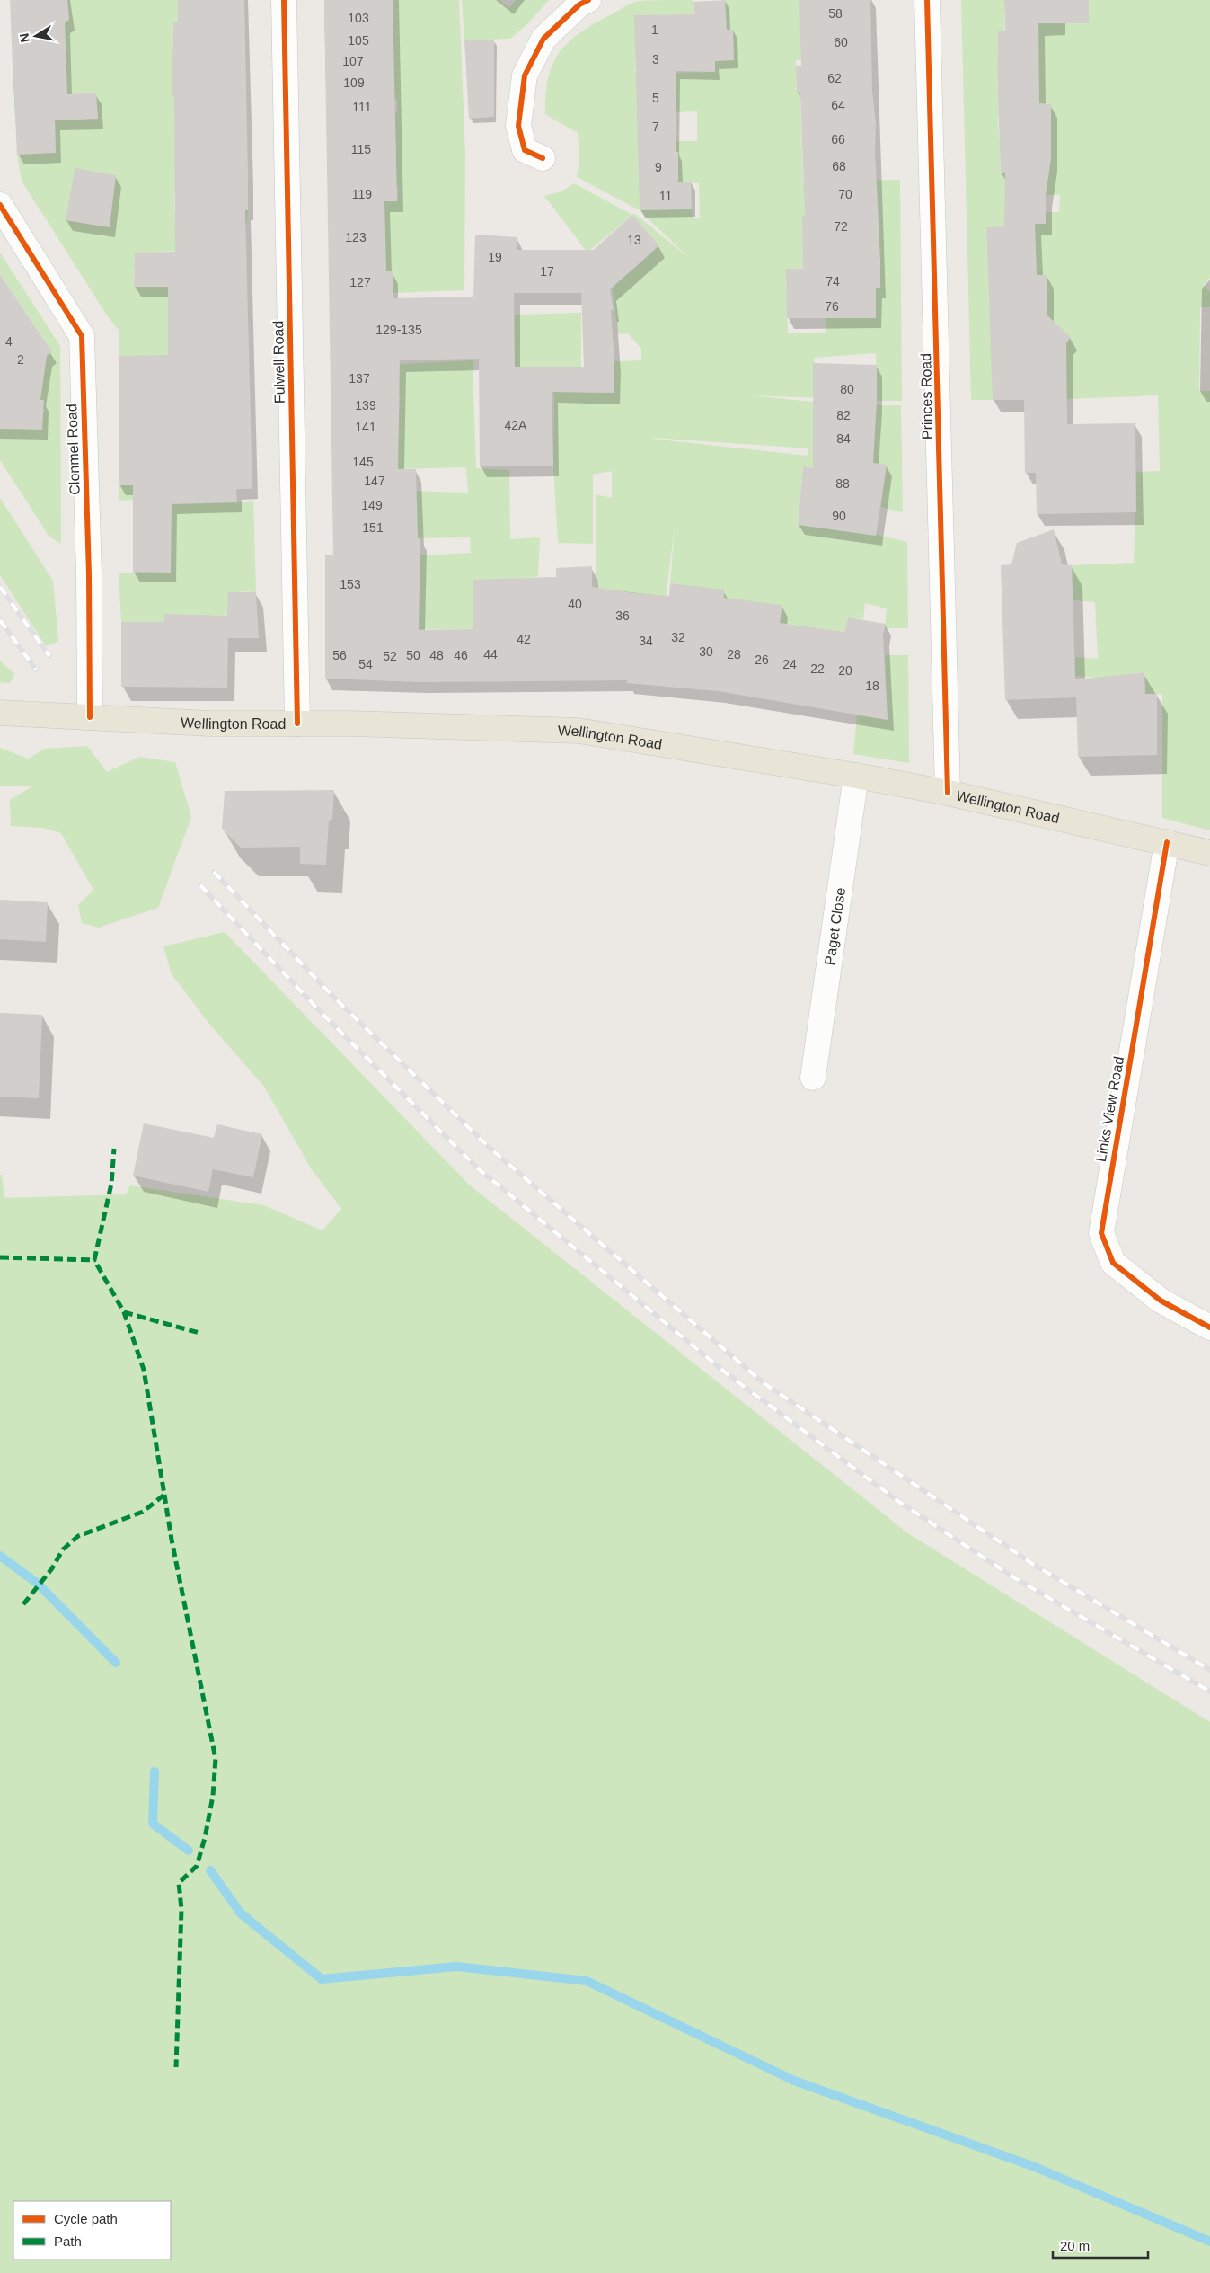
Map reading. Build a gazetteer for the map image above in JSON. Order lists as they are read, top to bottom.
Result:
{
  "streets": {
    "main road": ["Wellington Road"],
    "street": [
      "Fulwell Road",
      "Princes Road",
      "Clonmel Road",
      "Paget Close",
      "Links View Road"
    ]
  },
  "crossings": [
    ["Fulwell Road", "Wellington Road"],
    ["Princes Road", "Wellington Road"],
    ["Clonmel Road", "Wellington Road"],
    ["Wellington Road", "Paget Close"],
    ["Wellington Road", "Links View Road"]
  ],
  "house_numbers": [
    "58",
    "103",
    "1",
    "105",
    "60",
    "3",
    "107",
    "62",
    "109",
    "5",
    "64",
    "111",
    "7",
    "66",
    "115",
    "68",
    "9",
    "119",
    "70",
    "11",
    "72",
    "123",
    "13",
    "19",
    "17",
    "74",
    "127",
    "76",
    "129-135",
    "4",
    "2",
    "137",
    "80",
    "139",
    "82",
    "42A",
    "141",
    "84",
    "145",
    "147",
    "88",
    "149",
    "90",
    "151",
    "153",
    "40",
    "36",
    "32",
    "42",
    "34",
    "30",
    "44",
    "28",
    "56",
    "50",
    "48",
    "46",
    "52",
    "26",
    "54",
    "24",
    "22",
    "20",
    "18"
  ],
  "legend": ["Cycle path", "Path"],
  "scale_bar": "20 m",
  "north": "left"
}
